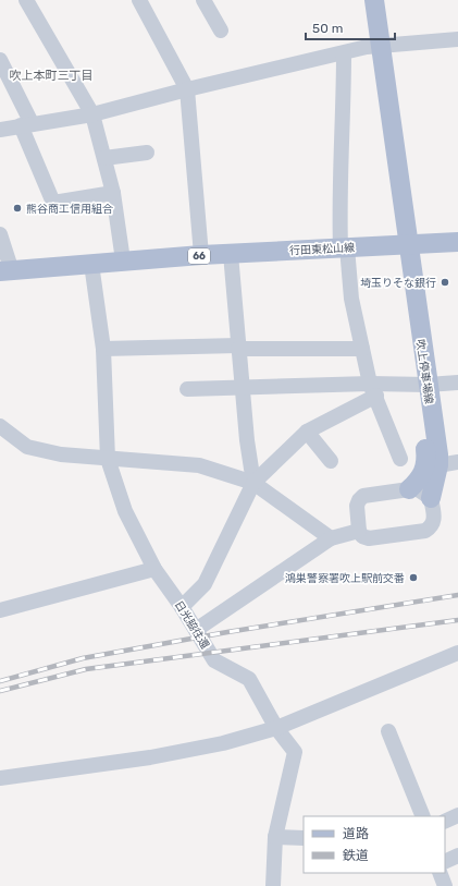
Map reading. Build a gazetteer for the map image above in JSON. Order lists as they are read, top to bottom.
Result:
{
  "streets": {
    "main road": ["行田東松山線", "66", "吹上停車場線"],
    "street": ["日光脇往還"]
  },
  "crossings": [
    ["行田東松山線", "吹上停車場線"],
    ["行田東松山線", "日光脇往還"]
  ],
  "districts": ["吹上本町三丁目"],
  "places": ["熊谷商工信用組合", "埼玉りそな銀行", "鴻巣警察署吹上駅前交番"],
  "legend": ["道路", "鉄道"],
  "scale_bar": "50 m"
}
